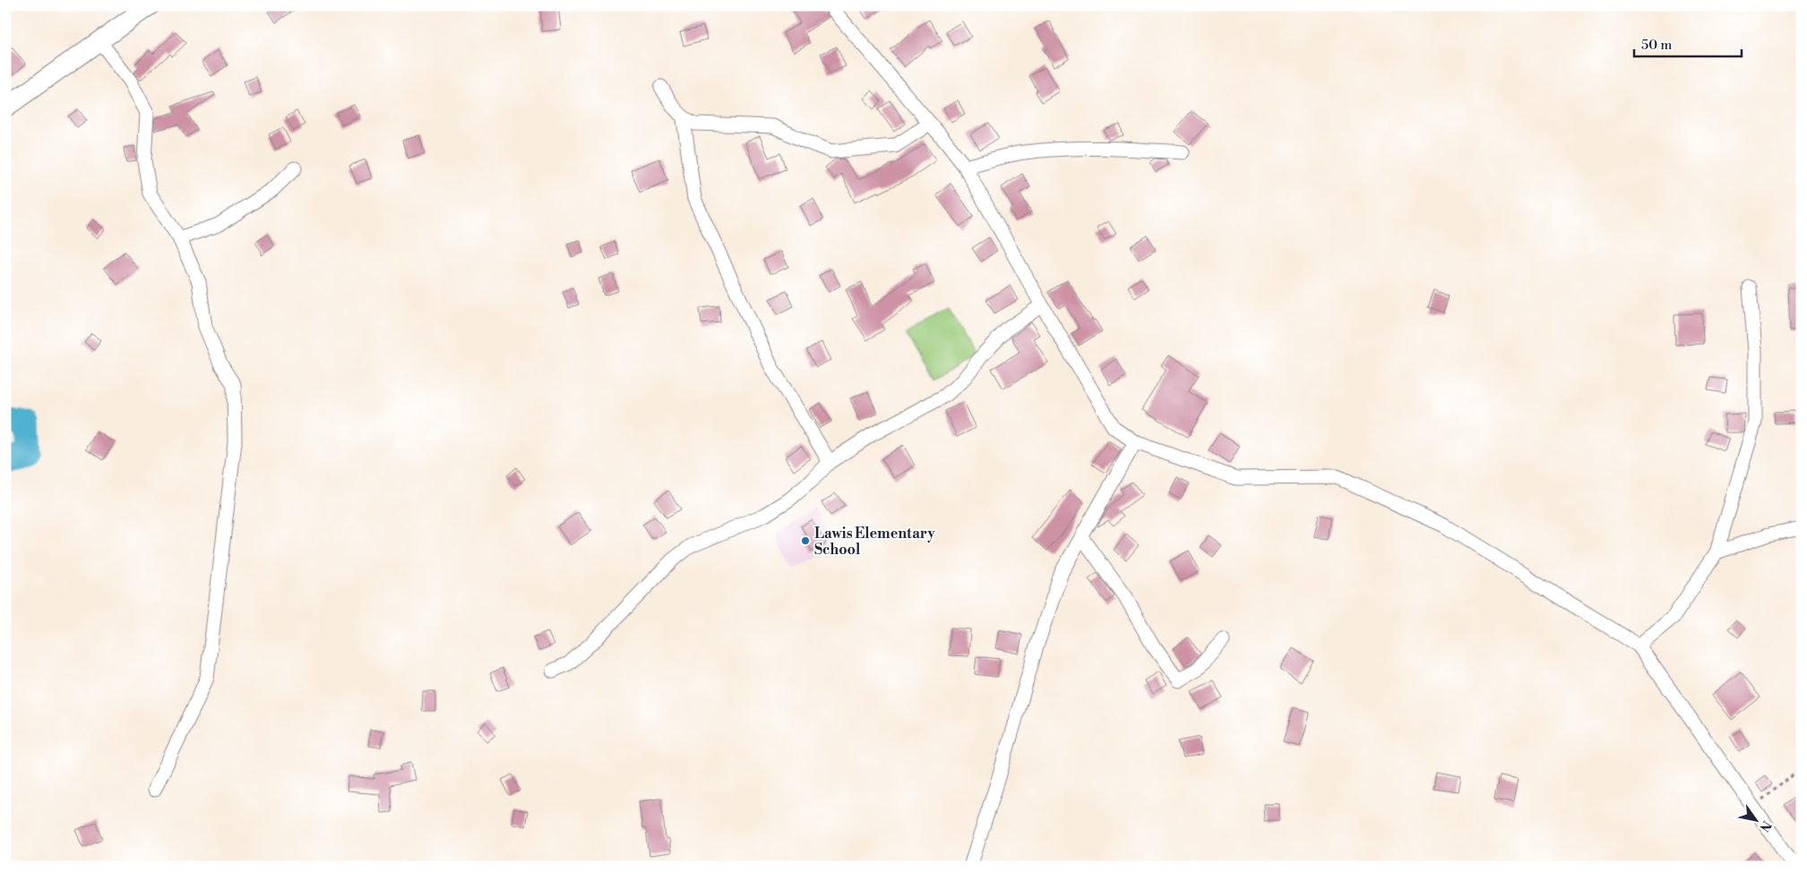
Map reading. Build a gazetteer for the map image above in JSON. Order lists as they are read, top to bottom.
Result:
{
  "places": ["Lawis Elementary School"],
  "scale_bar": "50 m",
  "north": "bottom right"
}
